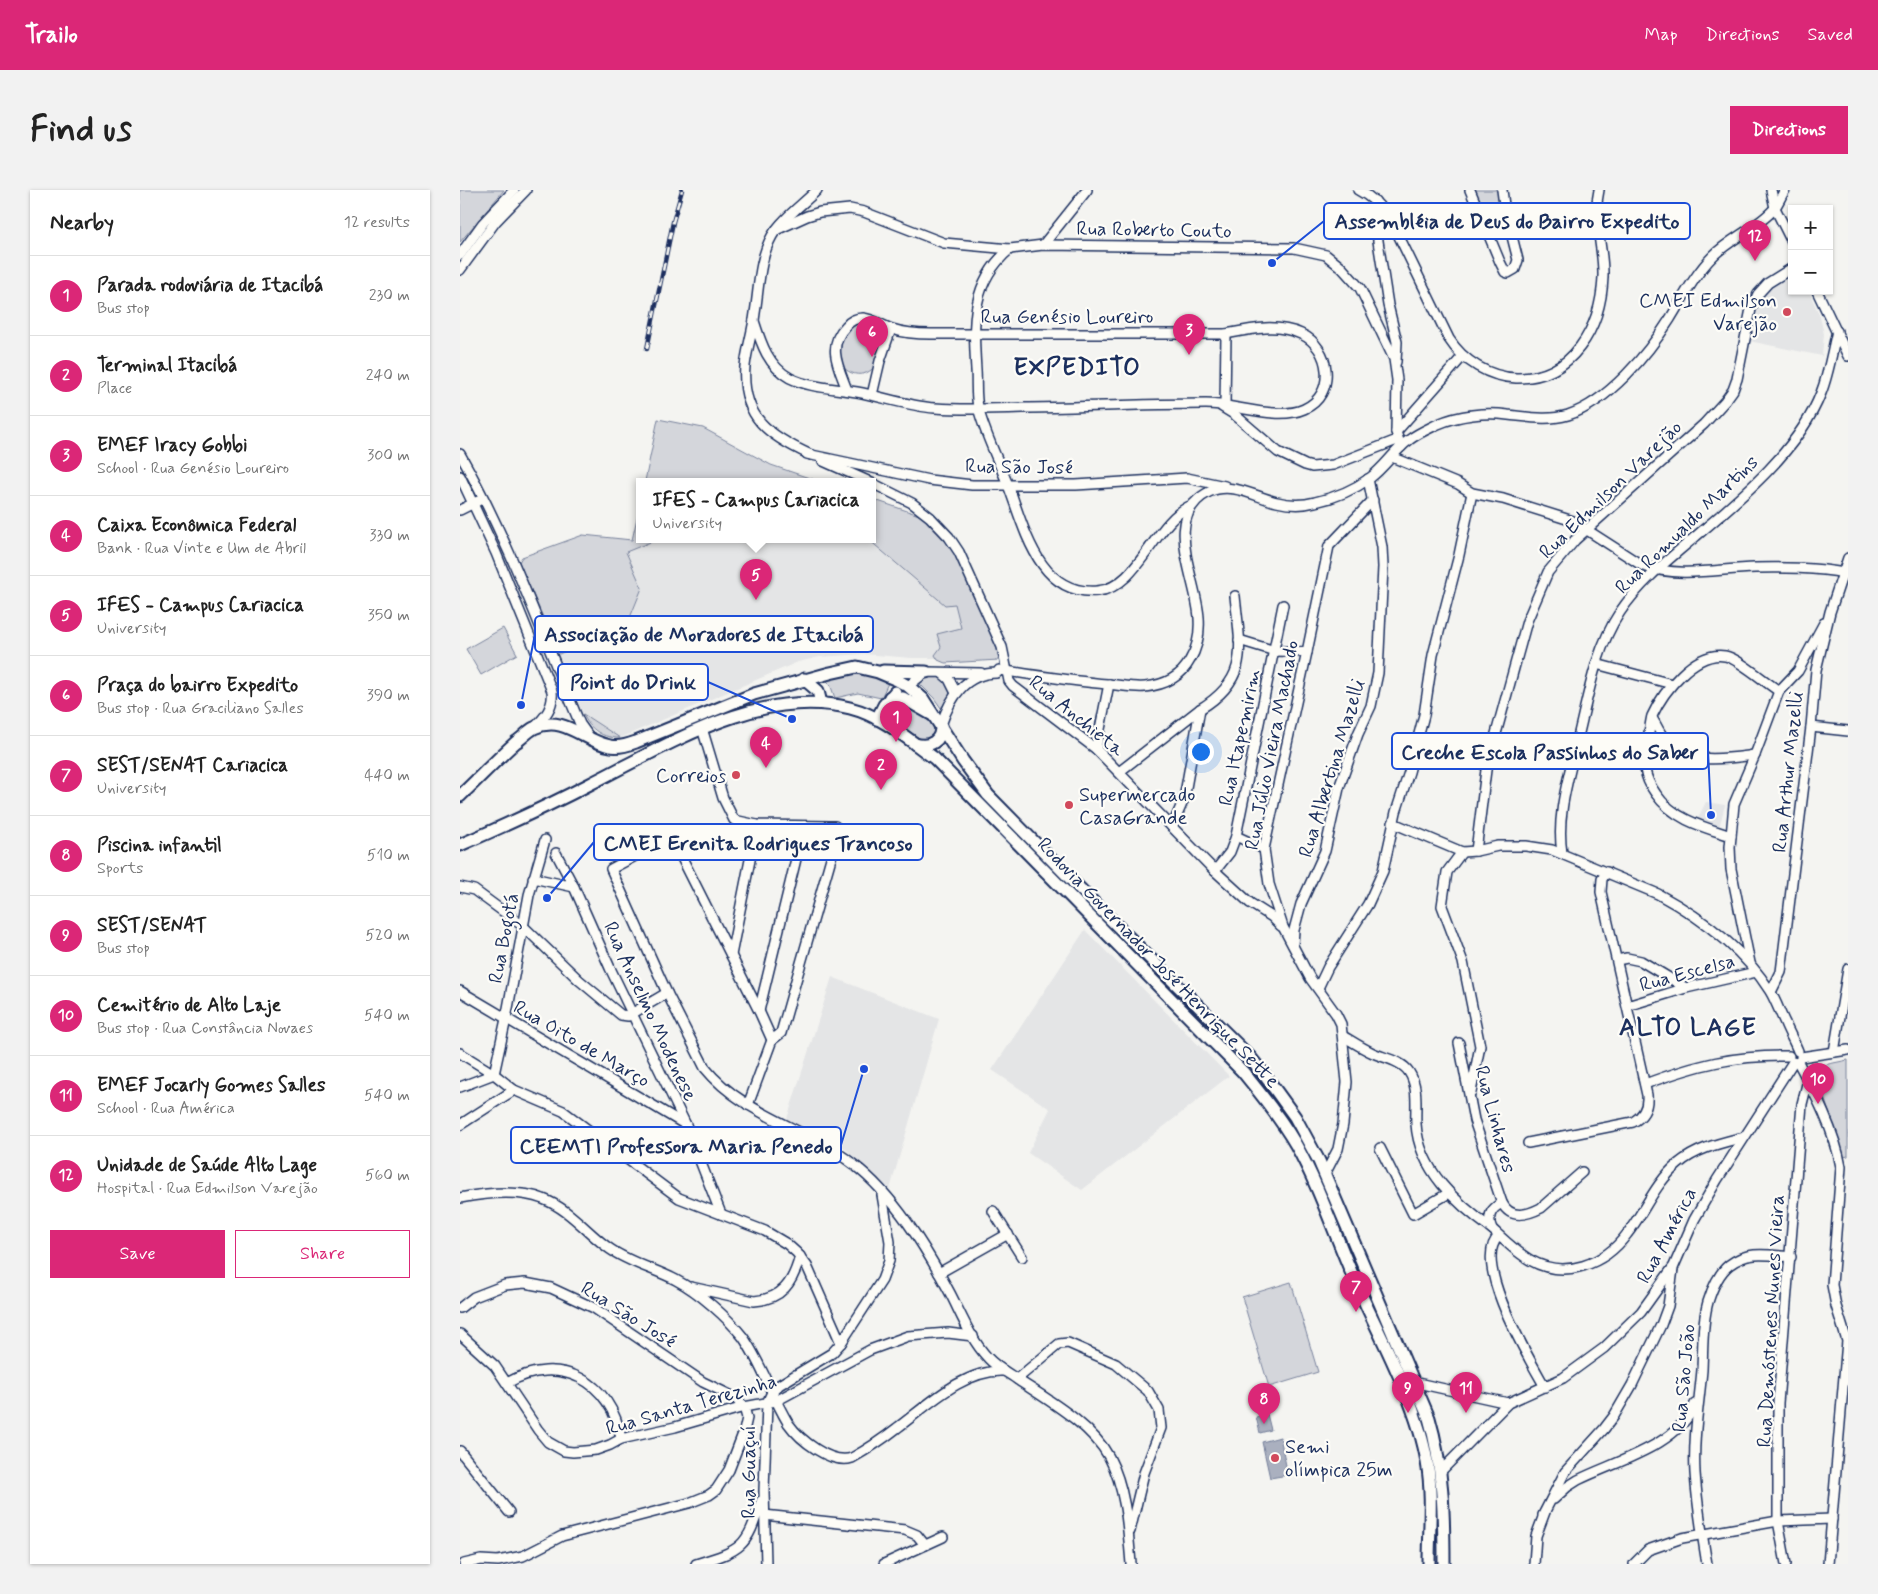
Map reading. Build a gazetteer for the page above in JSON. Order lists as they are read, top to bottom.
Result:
{
  "streets": {
    "main road": ["Rodovia Governador José Henrique Sette"],
    "street": [
      "Rua Roberto Couto",
      "Rua Genésio Loureiro",
      "Rua São José",
      "Rua Edmilson Varejão",
      "Rua Romualdo Martins",
      "Rua Anchieta",
      "Rua Itapemirim",
      "Rua Júlio Vieira Machado",
      "Rua Albertina Mazelli",
      "Rua Arthur Mazelli",
      "Rua Bogotá",
      "Rua Escelsa",
      "Rua Anselmo Modenese",
      "Rua Oito de Março",
      "Rua Linhares",
      "Rua América",
      "Rua Demóstenes Nunes Vieira",
      "Rua São João",
      "Rua Santa Terezinha",
      "Rua Guaçuí"
    ]
  },
  "crossings": [
    ["Rua Roberto Couto", "Rua São José"],
    ["Rua São José", "Rua Albertina Mazelli"],
    ["Rua São José", "Rua Santa Terezinha"],
    ["Rua Anchieta", "Rua Itapemirim"],
    ["Rua Anchieta", "Rua Júlio Vieira Machado"],
    ["Rua Júlio Vieira Machado", "Rua Albertina Mazelli"],
    ["Rua Júlio Vieira Machado", "Rodovia Governador José Henrique Sette"],
    ["Rua Bogotá", "Rua Oito de Março"],
    ["Rodovia Governador José Henrique Sette", "Rua América"],
    ["Rua Anselmo Modenese", "Rua Oito de Março"],
    ["Rua Demóstenes Nunes Vieira", "Rua São João"],
    ["Rua Santa Terezinha", "Rua Guaçuí"]
  ],
  "districts": ["EXPEDITO", "ALTO LAGE"],
  "places": [
    "Assembléia de Deus do Bairro Expedito",
    "CMEI Edmilson Varejão",
    "Associação de Moradores de Itacibá",
    "Point do Drink",
    "Correios",
    "Supermercado CasaGrande",
    "Creche Escola Passinhos do Saber",
    "CMEI Erenita Rodrigues Trancoso",
    "CEEMTI Professora Maria Penedo",
    "Semi olímpica 25m"
  ],
  "page": {
    "header": "Trailo",
    "nav": ["Map", "Directions", "Saved"],
    "buttons": [
      "Directions",
      ["Save", "Share"]
    ],
    "title": "Find us",
    "heading": ["Nearby", "12 results"],
    "map_buttons": ["+", "−"],
    "pins": [
      "12",
      "3",
      "6",
      "5",
      "1",
      "4",
      "2",
      "10",
      "7",
      "9",
      "11",
      "8"
    ],
    "list": [
      {
        "mark": "1",
        "name": "Parada rodoviária de Itacibá",
        "note": "Bus stop",
        "value": "230 m"
      },
      {
        "mark": "2",
        "name": "Terminal Itacibá",
        "note": "Place",
        "value": "240 m"
      },
      {
        "mark": "3",
        "name": "EMEF Iracy Gobbi",
        "note": "School · Rua Genésio Loureiro",
        "value": "300 m"
      },
      {
        "mark": "4",
        "name": "Caixa Econômica Federal",
        "note": "Bank · Rua Vinte e Um de Abril",
        "value": "330 m"
      },
      {
        "mark": "5",
        "name": "IFES - Campus Cariacica",
        "note": "University",
        "value": "350 m"
      },
      {
        "mark": "6",
        "name": "Praça do bairro Expedito",
        "note": "Bus stop · Rua Graciliano Salles",
        "value": "390 m"
      },
      {
        "mark": "7",
        "name": "SEST/SENAT Cariacica",
        "note": "University",
        "value": "440 m"
      },
      {
        "mark": "8",
        "name": "Piscina infantil",
        "note": "Sports",
        "value": "510 m"
      },
      {
        "mark": "9",
        "name": "SEST/SENAT",
        "note": "Bus stop",
        "value": "520 m"
      },
      {
        "mark": "10",
        "name": "Cemitério de Alto Laje",
        "note": "Bus stop · Rua Constância Novaes",
        "value": "540 m"
      },
      {
        "mark": "11",
        "name": "EMEF Jocarly Gomes Salles",
        "note": "School · Rua América",
        "value": "540 m"
      },
      {
        "mark": "12",
        "name": "Unidade de Saúde Alto Lage",
        "note": "Hospital · Rua Edmilson Varejão",
        "value": "560 m"
      }
    ],
    "popup": ["IFES - Campus Cariacica", "University"]
  }
}
